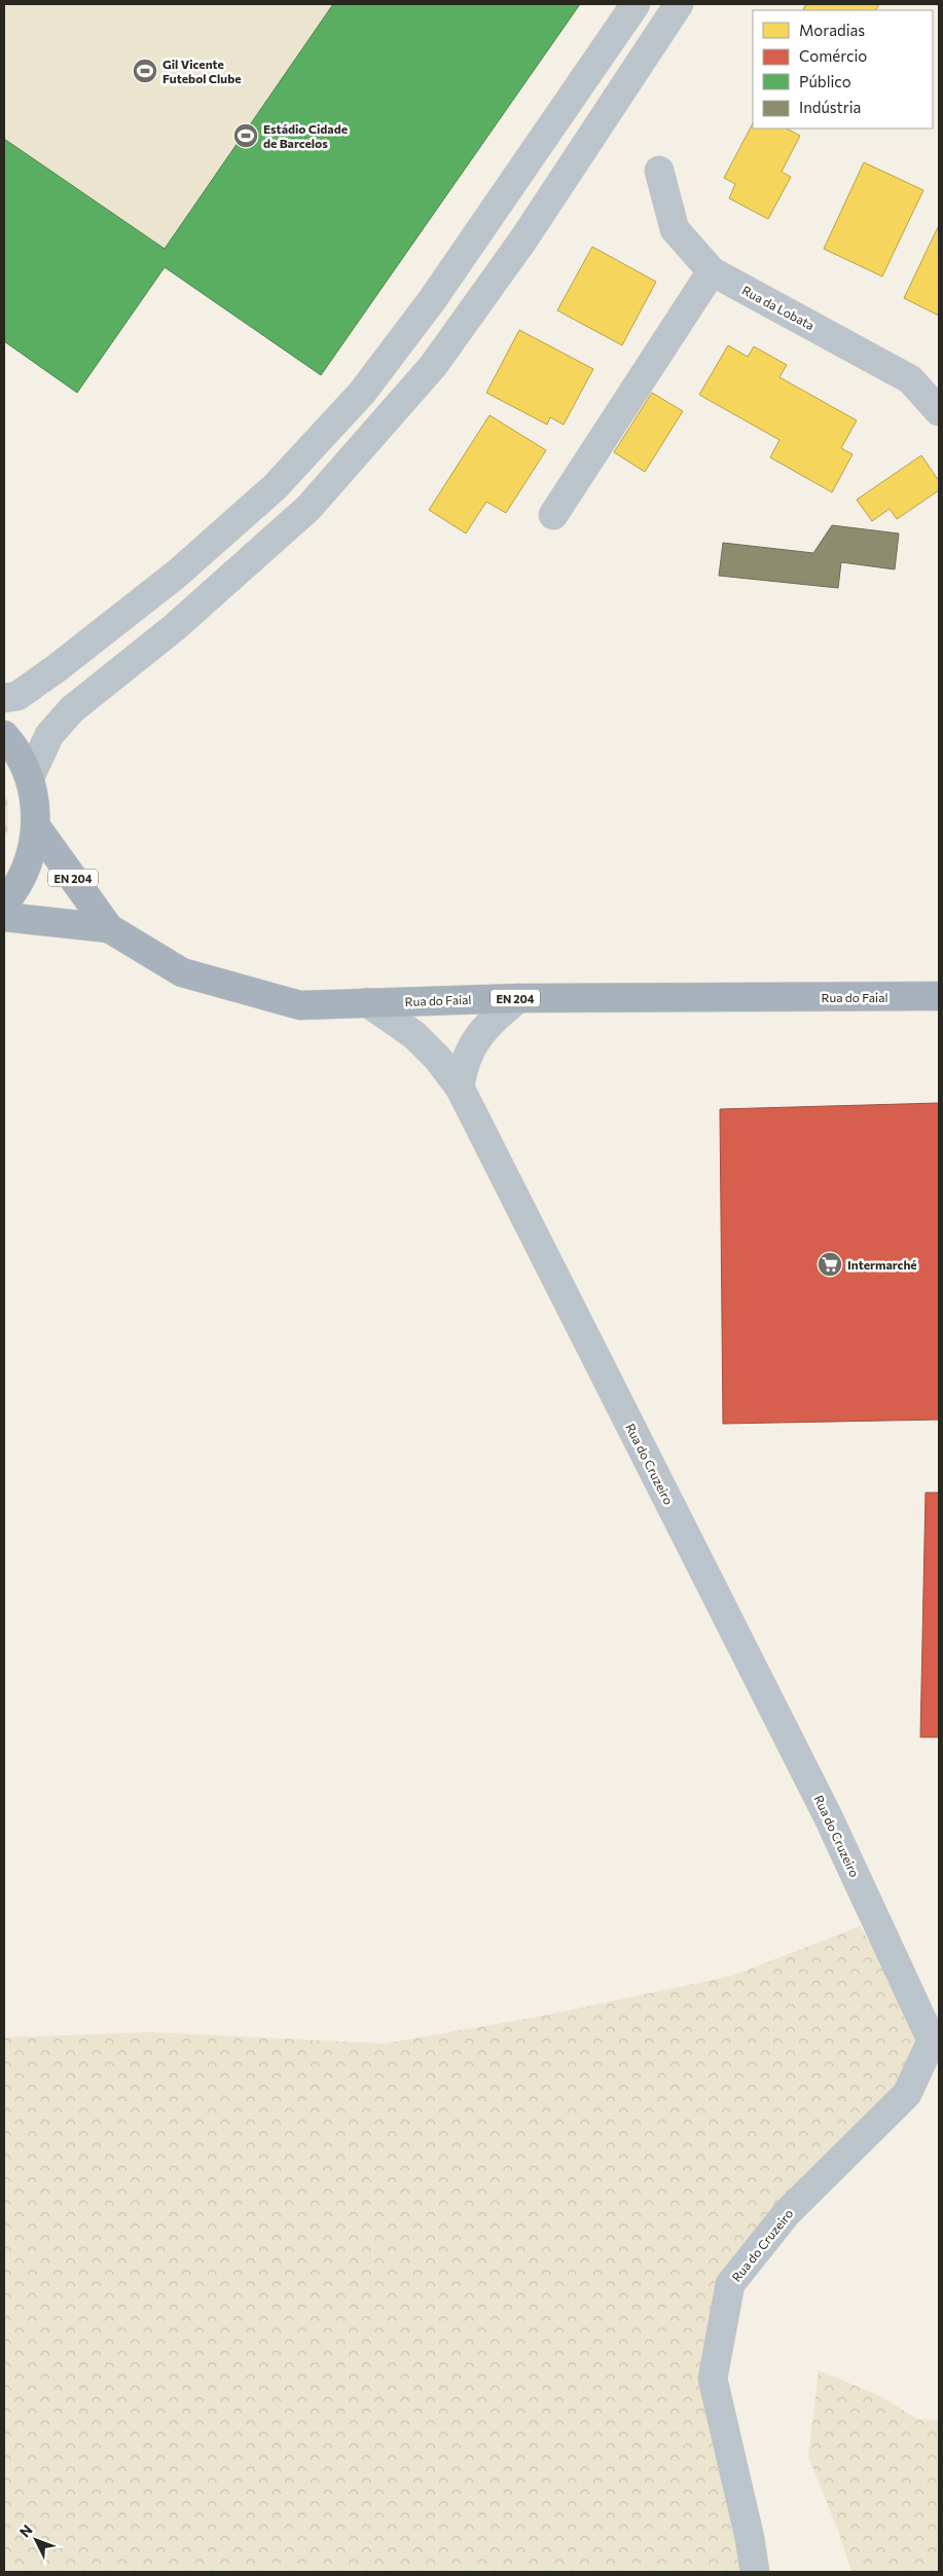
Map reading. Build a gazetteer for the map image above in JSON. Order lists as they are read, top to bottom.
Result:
{
  "streets": {
    "main road": ["EN 204", "Rua do Faial"],
    "street": ["Rua da Lobata", "Rua do Cruzeiro"]
  },
  "crossings": [
    ["EN 204", "Rua do Faial"],
    ["Rua do Faial", "Rua do Cruzeiro"]
  ],
  "places": {
    "sports": ["Gil Vicente Futebol Clube", "Estádio Cidade de Barcelos"],
    "supermarket": ["Intermarché"]
  },
  "legend": [
    "Moradias",
    "Comércio",
    "Público",
    "Indústria"
  ],
  "north": "top left"
}
